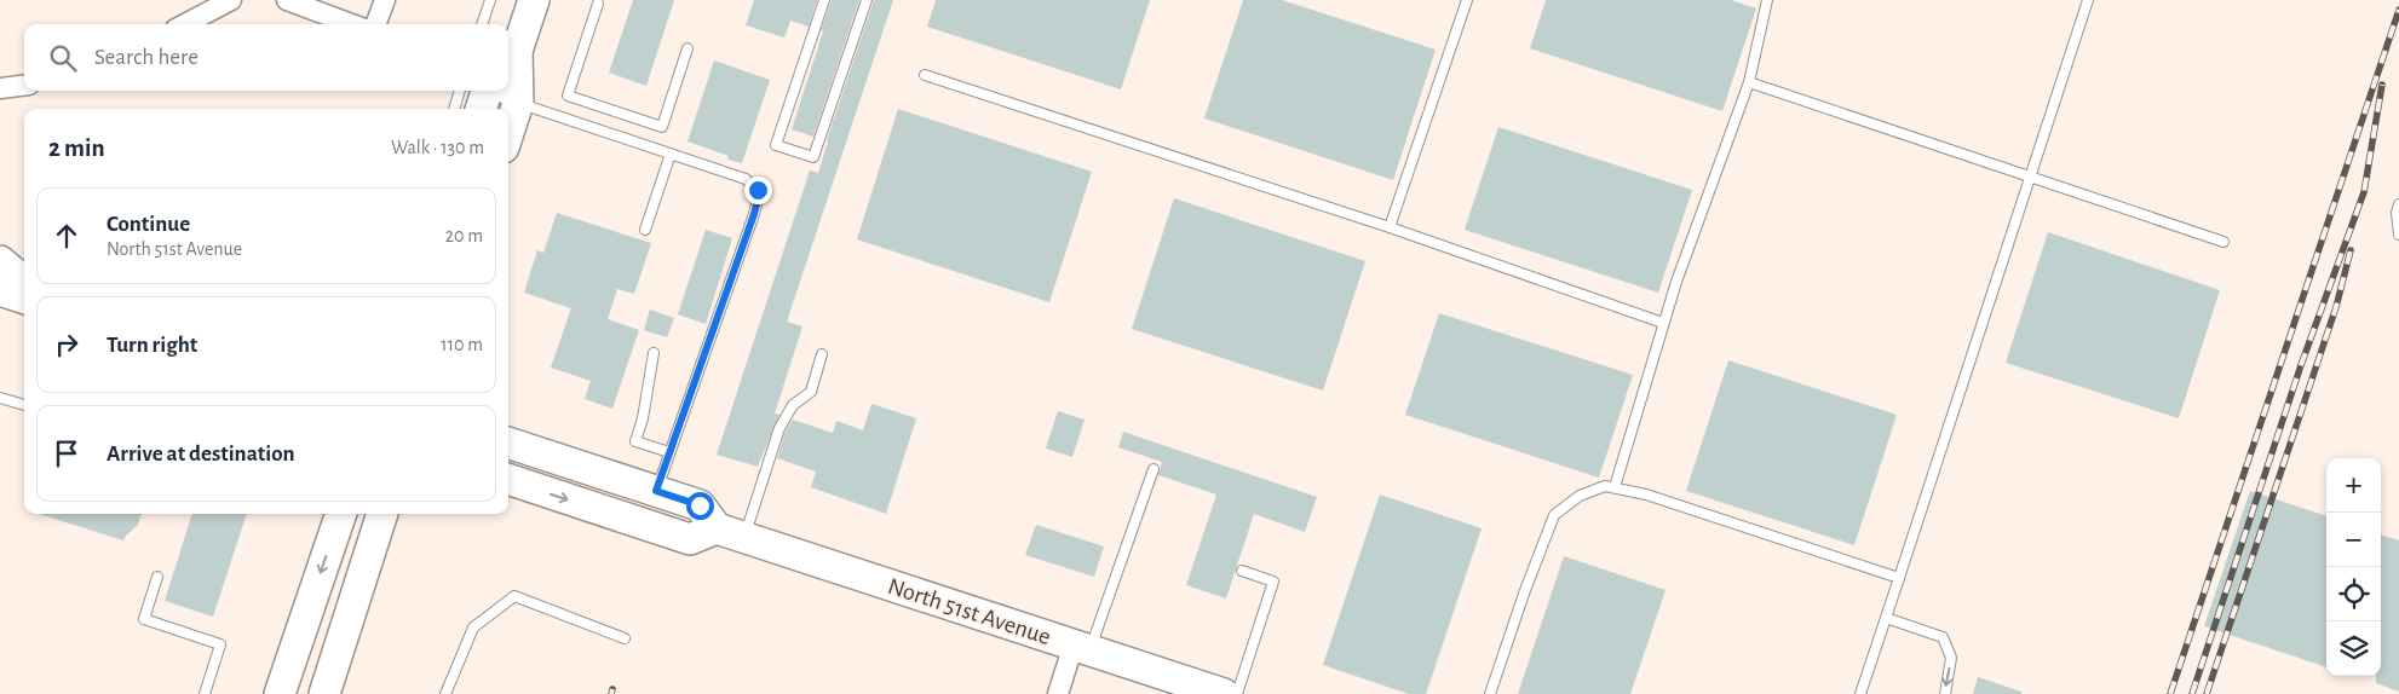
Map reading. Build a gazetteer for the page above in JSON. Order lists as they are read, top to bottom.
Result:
{
  "streets": {
    "main road": ["North 51st Avenue"]
  },
  "page": {
    "search": "Search here",
    "heading": ["2 min", "Walk · 130 m"],
    "list": [
      ["Continue", "North 51st Avenue", "20 m"],
      ["Turn right", "110 m"],
      "Arrive at destination"
    ],
    "map_buttons": ["+", "−"]
  }
}
